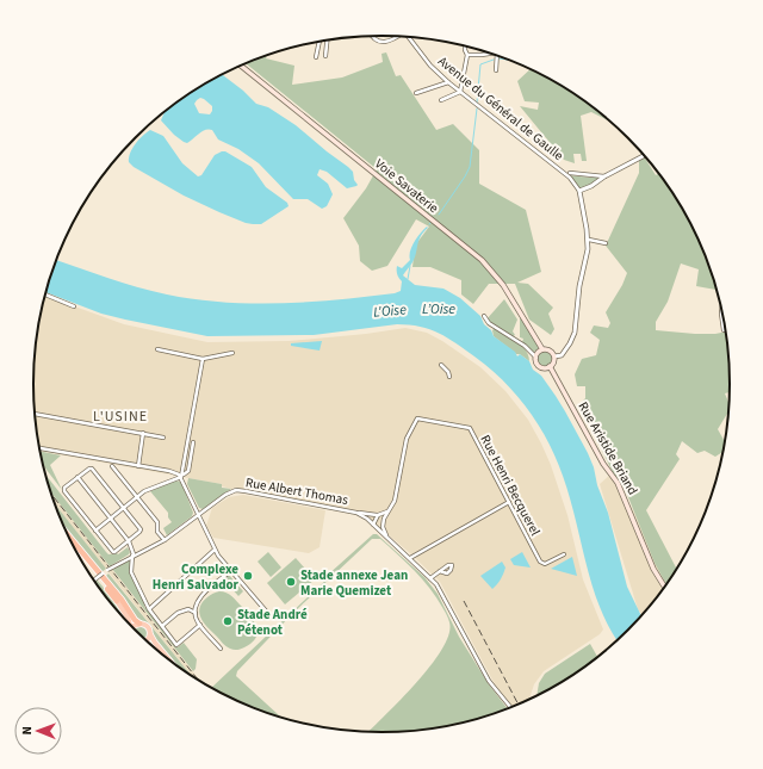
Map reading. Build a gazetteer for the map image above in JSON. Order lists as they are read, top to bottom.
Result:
{
  "streets": {
    "main road": ["Voie Savaterie", "Rue Aristide Briand"],
    "street": ["Avenue du Général de Gaulle", "Rue Henri Becquerel", "Rue Albert Thomas"]
  },
  "crossings": [
    ["Voie Savaterie", "Rue Aristide Briand"]
  ],
  "districts": ["L'USINE"],
  "water": ["L’Oise", "L'Oise"],
  "places": ["Complexe Henri Salvador", "Stade annexe Jean Marie Quemizet", "Stade André Pétenot"],
  "north": "left"
}
